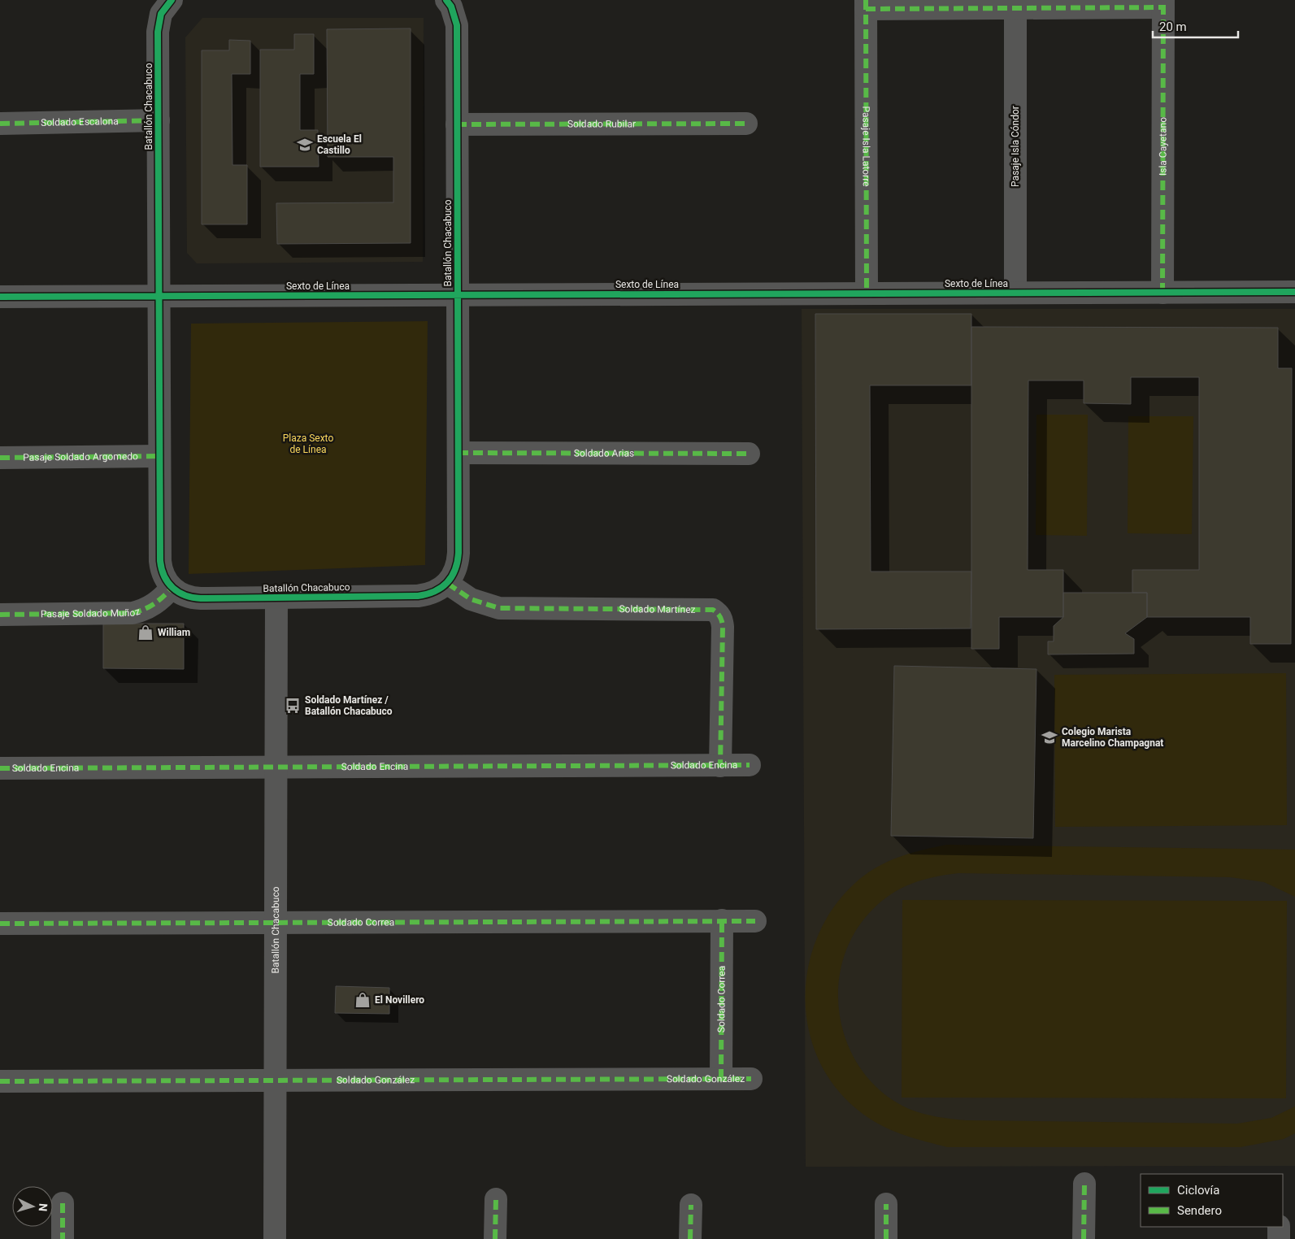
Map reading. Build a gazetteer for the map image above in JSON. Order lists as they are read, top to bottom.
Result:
{
  "streets": {
    "street": [
      "Batallón Chacabuco",
      "Soldado Escalona",
      "Soldado Rubilar",
      "Pasaje Isla Latorre",
      "Pasaje Isla Cóndor",
      "Isla Cayetano",
      "Sexto de Línea",
      "Soldado Arias",
      "Pasaje Soldado Argomedo",
      "Soldado Martínez",
      "Pasaje Soldado Muñoz",
      "Soldado Encina",
      "Soldado Correa",
      "Soldado González"
    ]
  },
  "crossings": [
    ["Batallón Chacabuco", "Soldado Escalona"],
    ["Batallón Chacabuco", "Soldado Rubilar"],
    ["Batallón Chacabuco", "Sexto de Línea"],
    ["Batallón Chacabuco", "Soldado Arias"],
    ["Batallón Chacabuco", "Pasaje Soldado Argomedo"],
    ["Batallón Chacabuco", "Soldado Martínez"],
    ["Batallón Chacabuco", "Pasaje Soldado Muñoz"],
    ["Batallón Chacabuco", "Soldado Encina"],
    ["Batallón Chacabuco", "Soldado Correa"],
    ["Batallón Chacabuco", "Soldado González"],
    ["Pasaje Isla Latorre", "Sexto de Línea"],
    ["Pasaje Isla Cóndor", "Sexto de Línea"],
    ["Isla Cayetano", "Sexto de Línea"],
    ["Soldado Martínez", "Soldado Encina"],
    ["Soldado Correa", "Soldado González"]
  ],
  "parks": ["Plaza Sexto de Línea"],
  "places": {
    "school or university": ["Escuela El Castillo", "Colegio Marista Marcelino Champagnat"],
    "shop": ["William", "El Novillero"],
    "bus stop": ["Soldado Martínez / Batallón Chacabuco"]
  },
  "legend": ["Ciclovía", "Sendero"],
  "scale_bar": "20 m",
  "north": "right"
}
